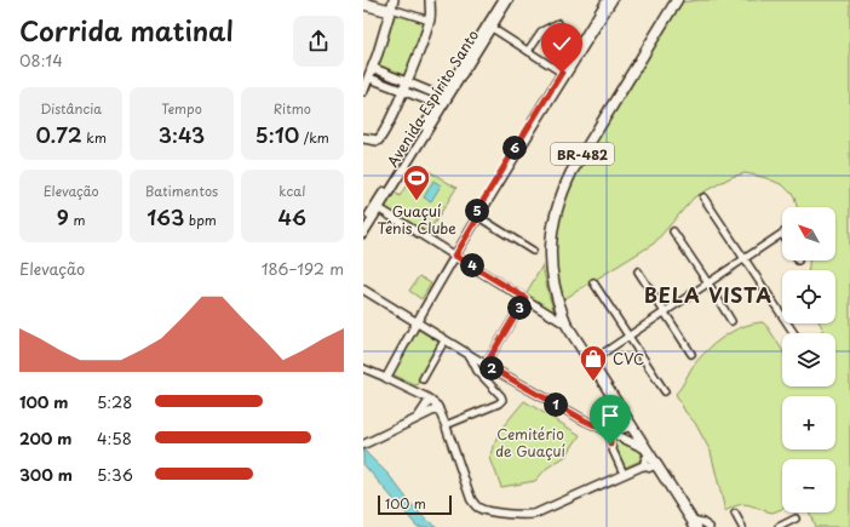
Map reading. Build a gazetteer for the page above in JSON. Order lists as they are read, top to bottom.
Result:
{
  "streets": {
    "highway": ["BR-482"],
    "street": ["Avenida Espírito Santo"]
  },
  "districts": ["BELA VISTA"],
  "parks": ["Cemitério de Guaçuí"],
  "places": {
    "sports": ["Guaçuí Tênis Clube"],
    "shop": ["CVC"]
  },
  "scale_bar": "100 m",
  "north": "top left",
  "page": {
    "heading": ["Corrida matinal", "08:14"],
    "stats": [
      ["Distância", "0.72 km"],
      ["Tempo", "3:43"],
      ["Ritmo", "5:10 /km"],
      ["Elevação", "9 m"],
      ["Batimentos", "163 bpm"],
      ["kcal", "46"]
    ],
    "pins": [
      "6",
      "5",
      "4",
      "3",
      "2",
      "1"
    ],
    "map_buttons": ["+", "−"],
    "chart": ["Elevação", "186–192 m"],
    "list": [
      {
        "name": "100 m",
        "note": "5:28"
      },
      {
        "name": "200 m",
        "note": "4:58"
      },
      {
        "name": "300 m",
        "note": "5:36"
      }
    ],
    "scale": "100 m"
  }
}
